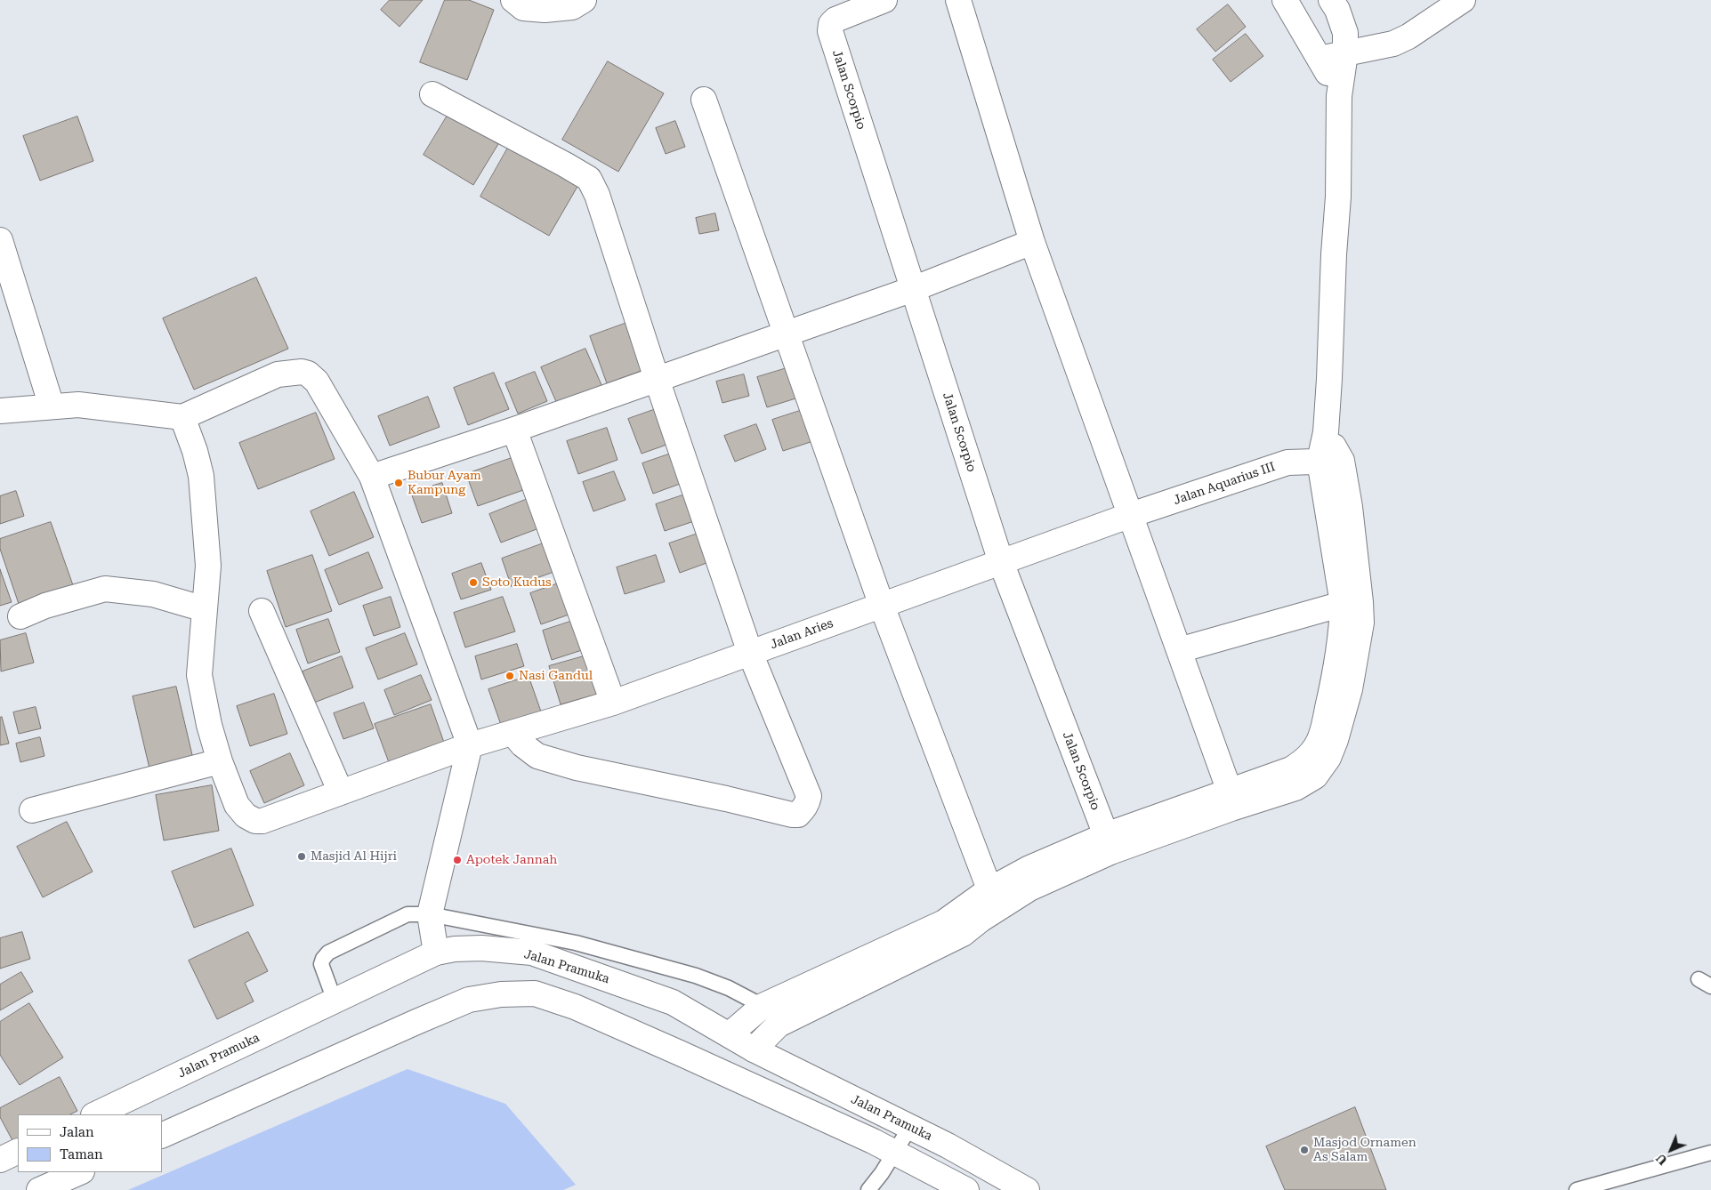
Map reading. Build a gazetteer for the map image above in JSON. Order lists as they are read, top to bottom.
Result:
{
  "streets": {
    "street": [
      "Jalan Scorpio",
      "Jalan Aquarius III",
      "Jalan Aries",
      "Jalan Pramuka"
    ]
  },
  "crossings": [
    ["Jalan Scorpio", "Jalan Aries"],
    ["Jalan Aquarius III", "Jalan Aries"]
  ],
  "places": [
    "Bubur Ayam Kampung",
    "Soto Kudus",
    "Nasi Gandul",
    "Masjid Al Hijri",
    "Apotek Jannah",
    "Masjod Ornamen As Salam"
  ],
  "legend": ["Jalan", "Taman"],
  "north": "bottom left"
}
